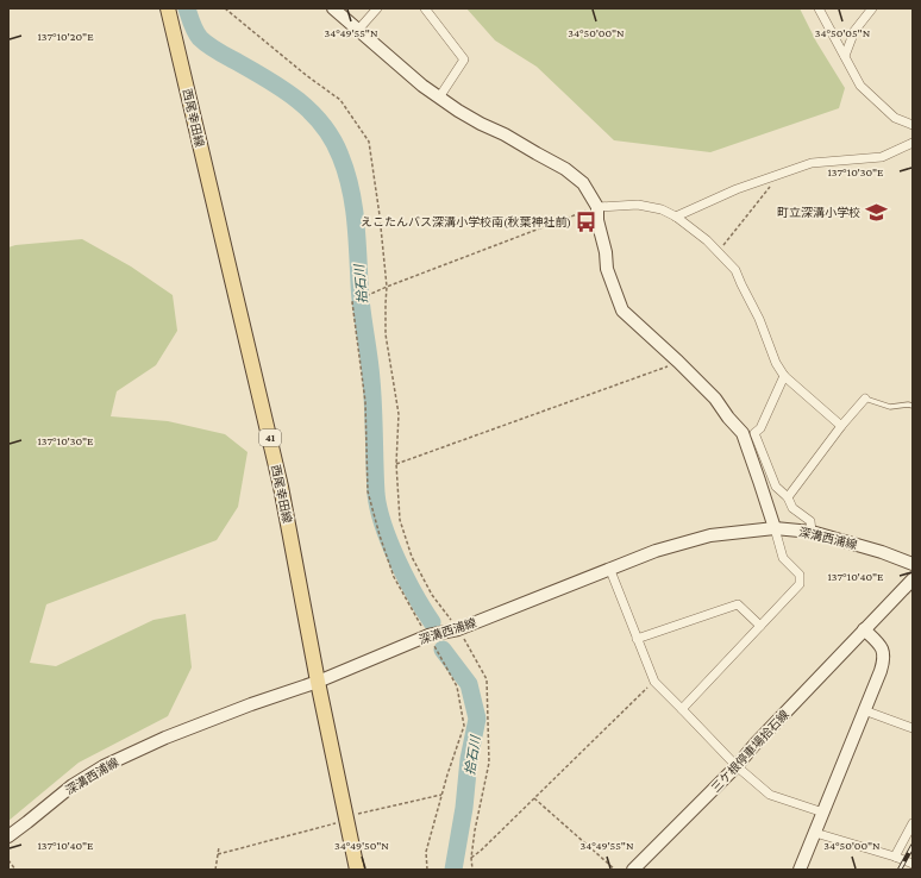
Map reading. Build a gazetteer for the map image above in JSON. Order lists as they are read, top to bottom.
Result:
{
  "streets": {
    "main road": [
      "西尾幸田線",
      "41",
      "深溝西浦線",
      "三ケ根停車場拾石線"
    ]
  },
  "crossings": [
    ["西尾幸田線", "深溝西浦線"]
  ],
  "water": ["拾石川"],
  "places": {
    "school or university": ["町立深溝小学校"],
    "bus stop": ["えこたんバス深溝小学校南(秋葉神社前)"]
  },
  "coordinates": [
    "34°49'55\"N",
    "34°50'00\"N",
    "34°50'05\"N",
    "137°10'20\"E",
    "137°10'30\"E",
    "137°10'40\"E",
    "34°49'50\"N"
  ]
}
